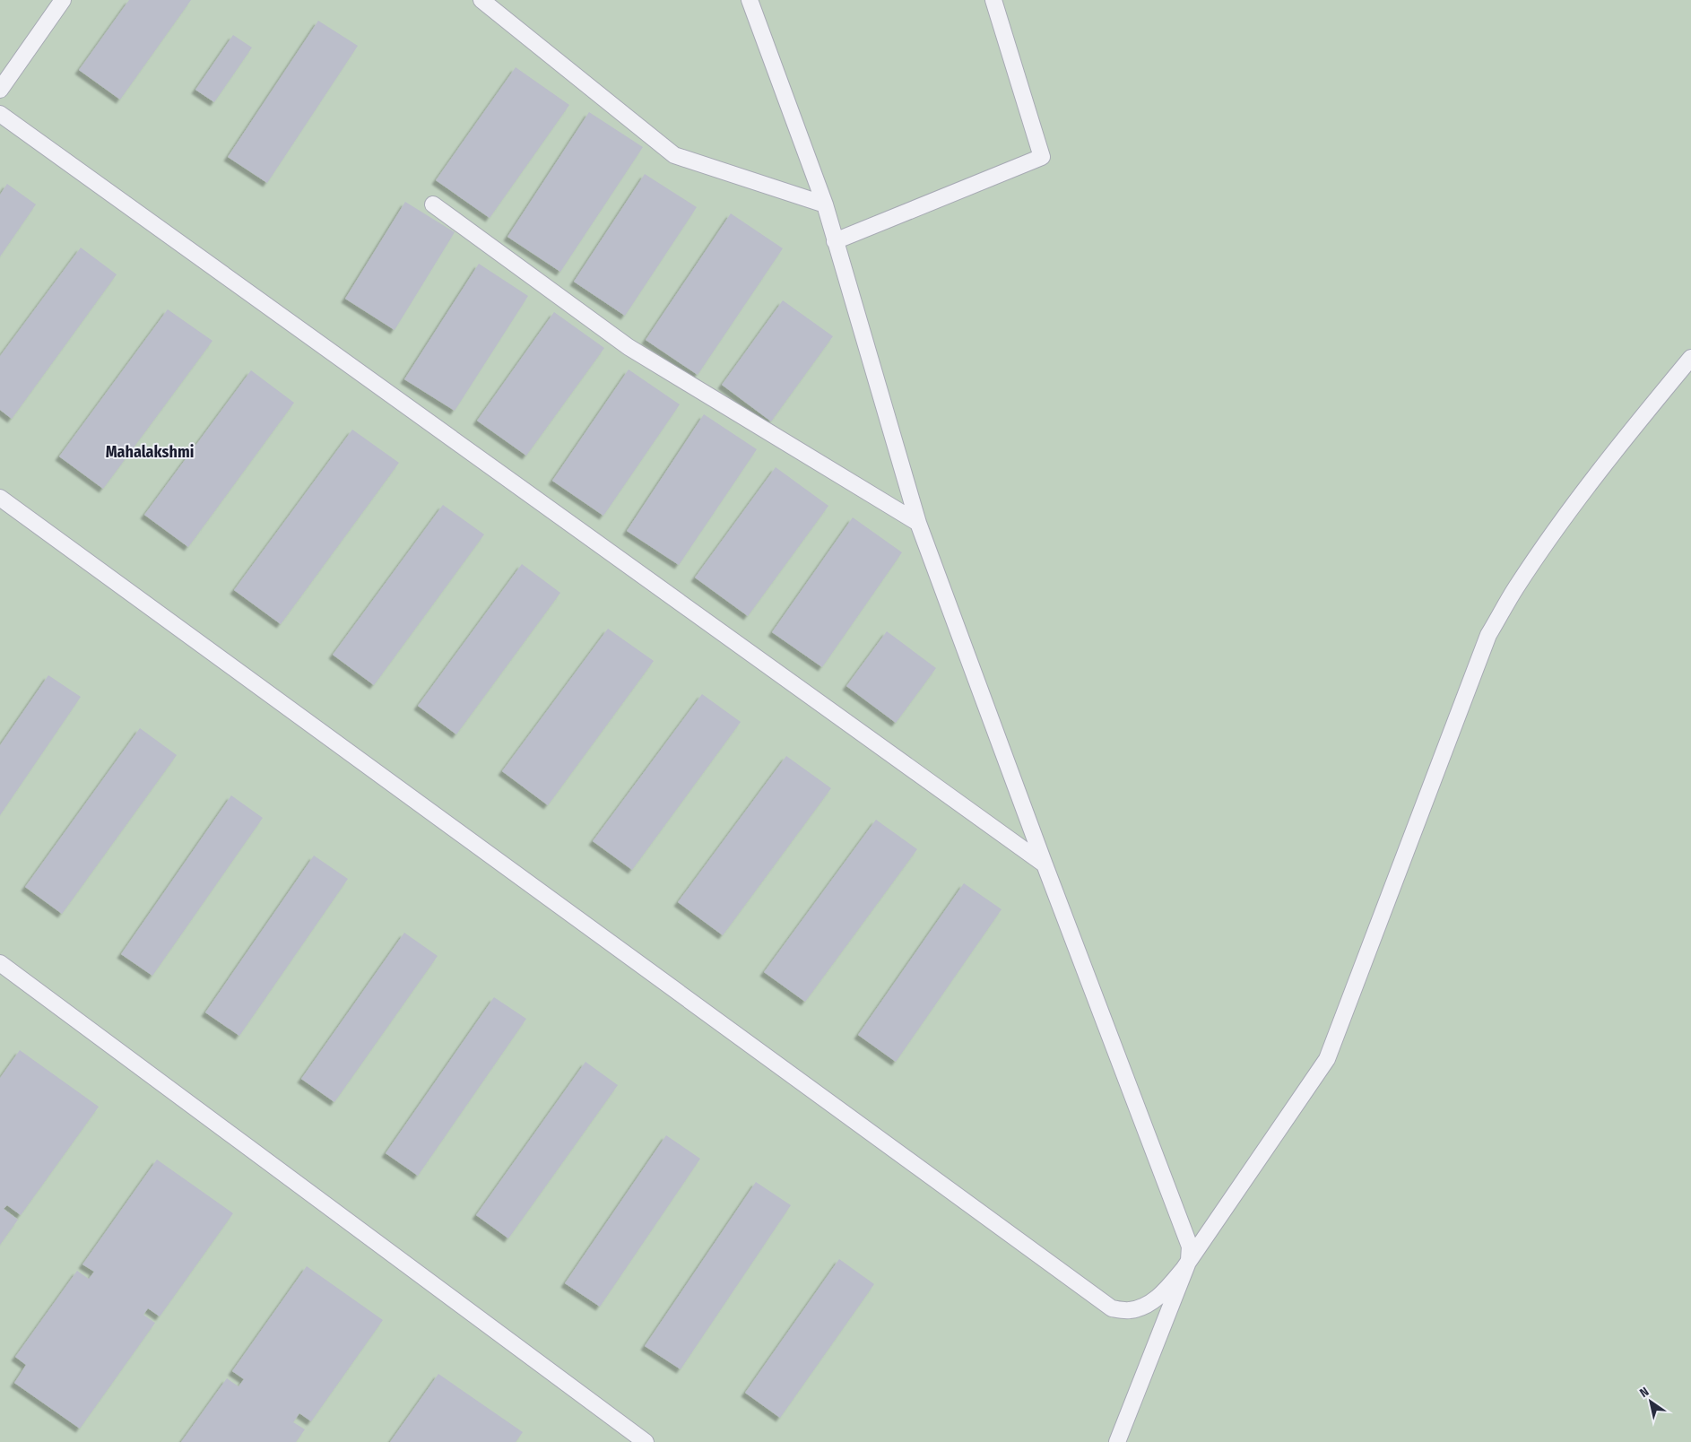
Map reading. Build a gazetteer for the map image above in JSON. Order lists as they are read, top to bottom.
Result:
{
  "districts": ["Mahalakshmi"],
  "north": "top left"
}
